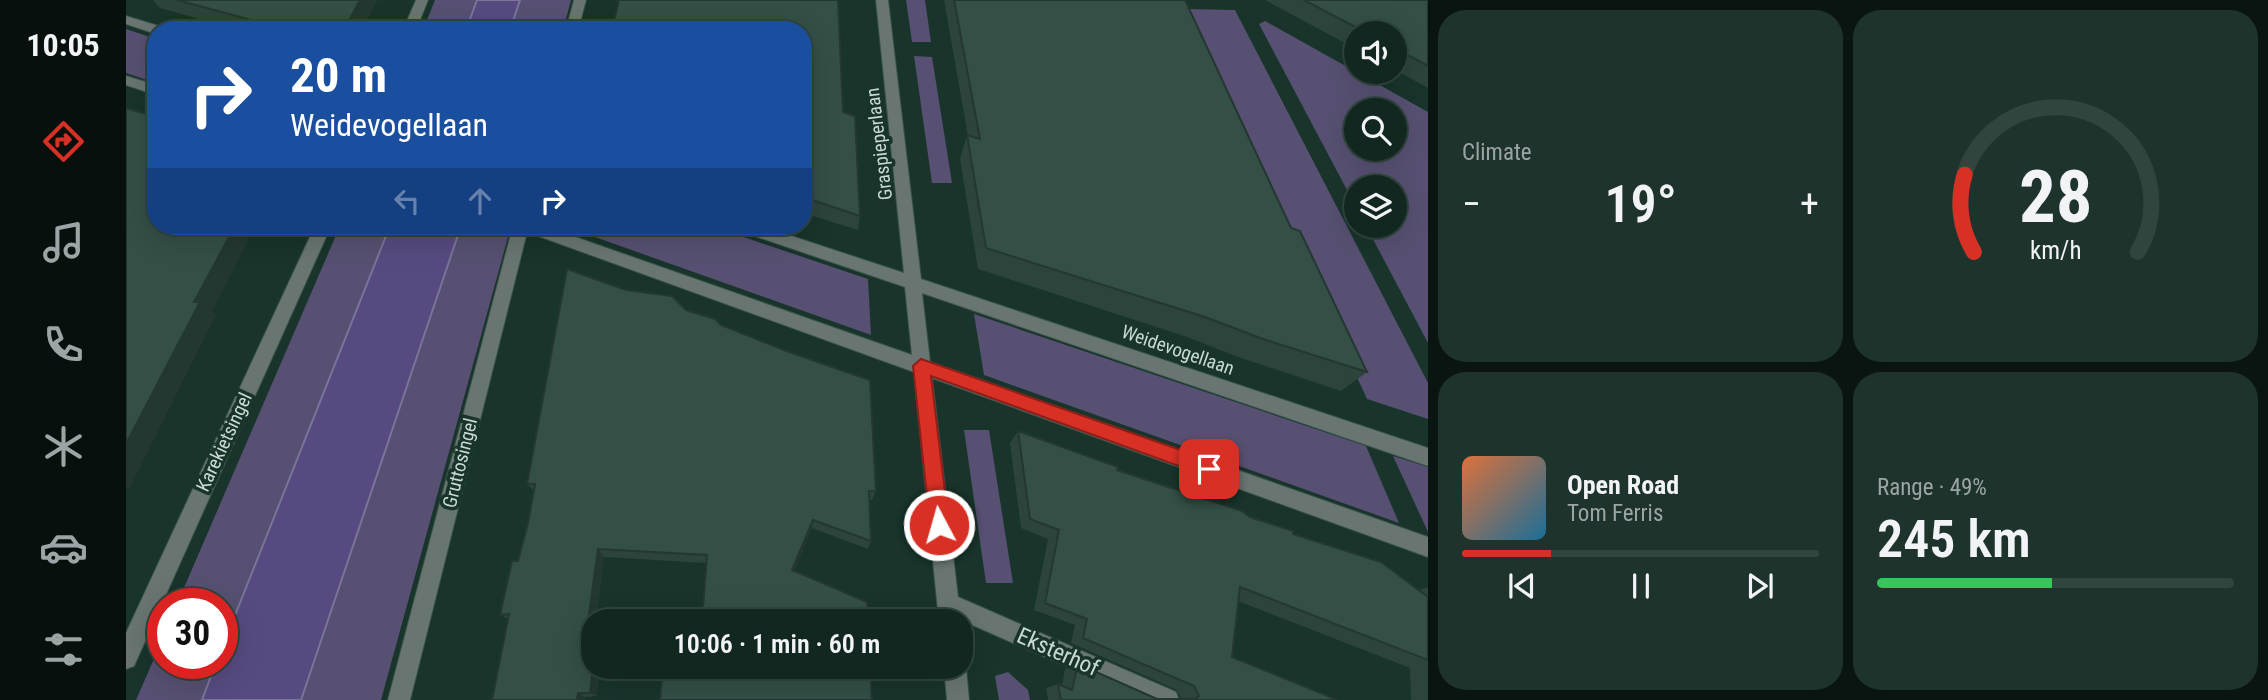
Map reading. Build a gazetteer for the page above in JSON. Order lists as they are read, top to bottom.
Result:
{
  "streets": {
    "street": [
      "Graspieperlaan",
      "Weidevogellaan",
      "Karekietsingel",
      "Gruttosingel",
      "Eksterhof"
    ]
  },
  "crossings": [
    ["Graspieperlaan", "Weidevogellaan"]
  ],
  "page": {
    "tabs": "10:05",
    "tile": [
      "Climate",
      ["Range · 49%", "245 km"]
    ],
    "turn": ["20 m", "Weidevogellaan"],
    "heat": ["−", "19°", "+"],
    "song": ["Open Road", "Tom Ferris"],
    "limit": "30",
    "trip": "10:06 · 1 min · 60 m",
    "gauge": ["28", "km/h"]
  }
}
